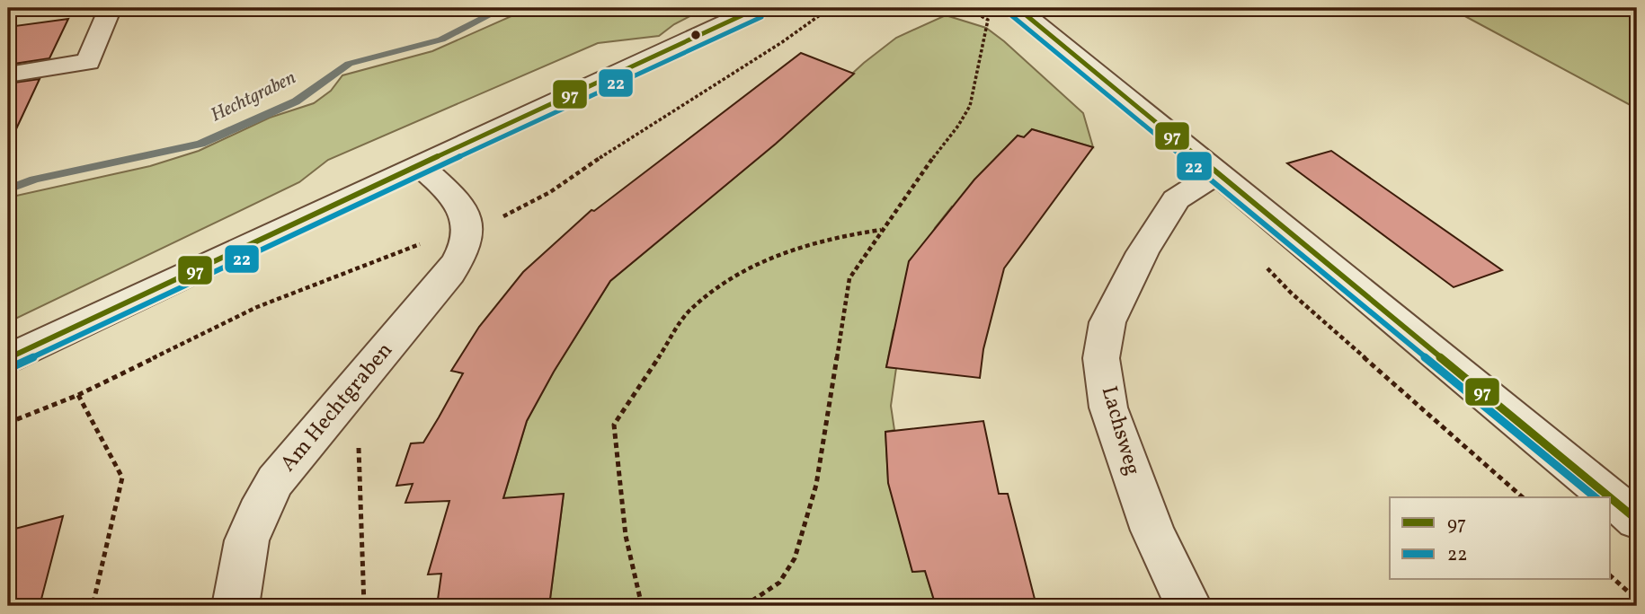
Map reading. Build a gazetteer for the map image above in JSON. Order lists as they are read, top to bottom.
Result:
{
  "streets": {
    "street": ["Am Hechtgraben", "Lachsweg"]
  },
  "water": ["Hechtgraben"],
  "lines": ["transit line 97", "transit line 22"],
  "legend": ["97", "22"]
}
